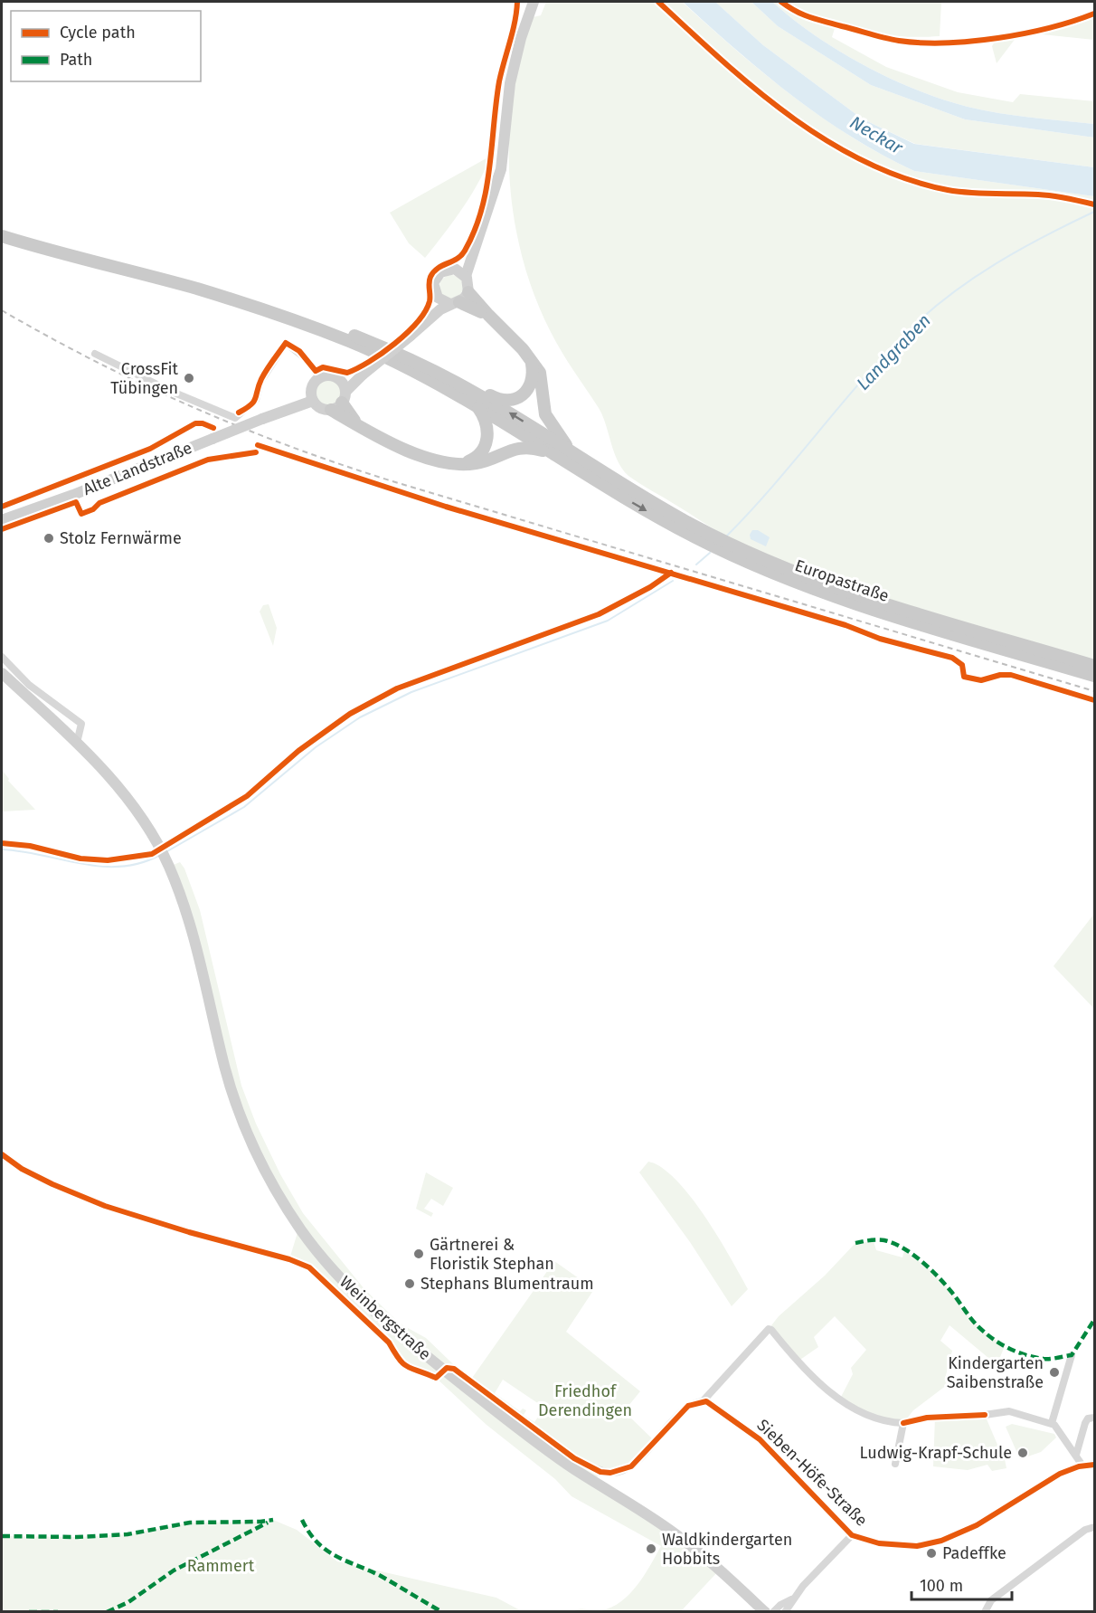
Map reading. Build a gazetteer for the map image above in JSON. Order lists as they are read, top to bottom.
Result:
{
  "streets": {
    "main road": ["Europastraße"],
    "street": ["Alte Landstraße", "Weinbergstraße", "Sieben-Höfe-Straße"]
  },
  "water": ["Neckar", "Landgraben"],
  "parks": ["Friedhof Derendingen", "Rammert"],
  "places": [
    "CrossFit Tübingen",
    "Stolz Fernwärme",
    "Gärtnerei & Floristik Stephan",
    "Stephans Blumentraum",
    "Kindergarten Saibenstraße",
    "Ludwig-Krapf-Schule",
    "Waldkindergarten Hobbits",
    "Padeffke"
  ],
  "legend": ["Cycle path", "Path"],
  "scale_bar": "100 m"
}
